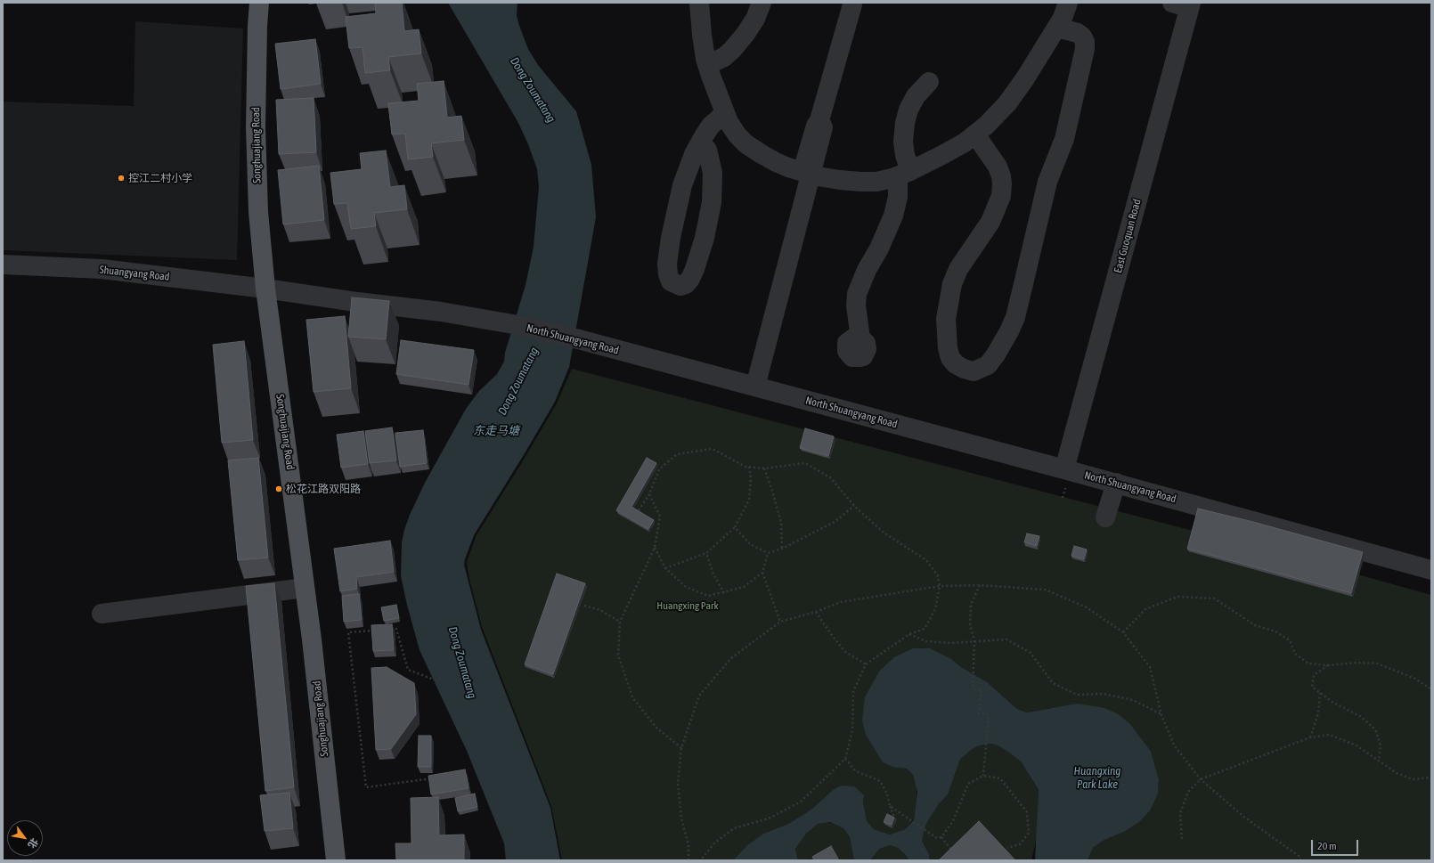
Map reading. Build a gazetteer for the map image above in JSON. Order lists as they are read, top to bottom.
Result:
{
  "streets": {
    "main road": ["Songhuajiang Road"],
    "street": ["East Guoquan Road", "Shuangyang Road", "North Shuangyang Road"]
  },
  "crossings": [
    ["Songhuajiang Road", "Shuangyang Road"],
    ["Songhuajiang Road", "North Shuangyang Road"],
    ["East Guoquan Road", "North Shuangyang Road"],
    ["Shuangyang Road", "North Shuangyang Road"]
  ],
  "water": ["Dong Zoumatang", "东走马塘", "Huangxing Park Lake"],
  "parks": ["Huangxing Park"],
  "places": ["控江二村小学", "松花江路双阳路"],
  "scale_bar": "20 m",
  "north": "bottom right"
}
